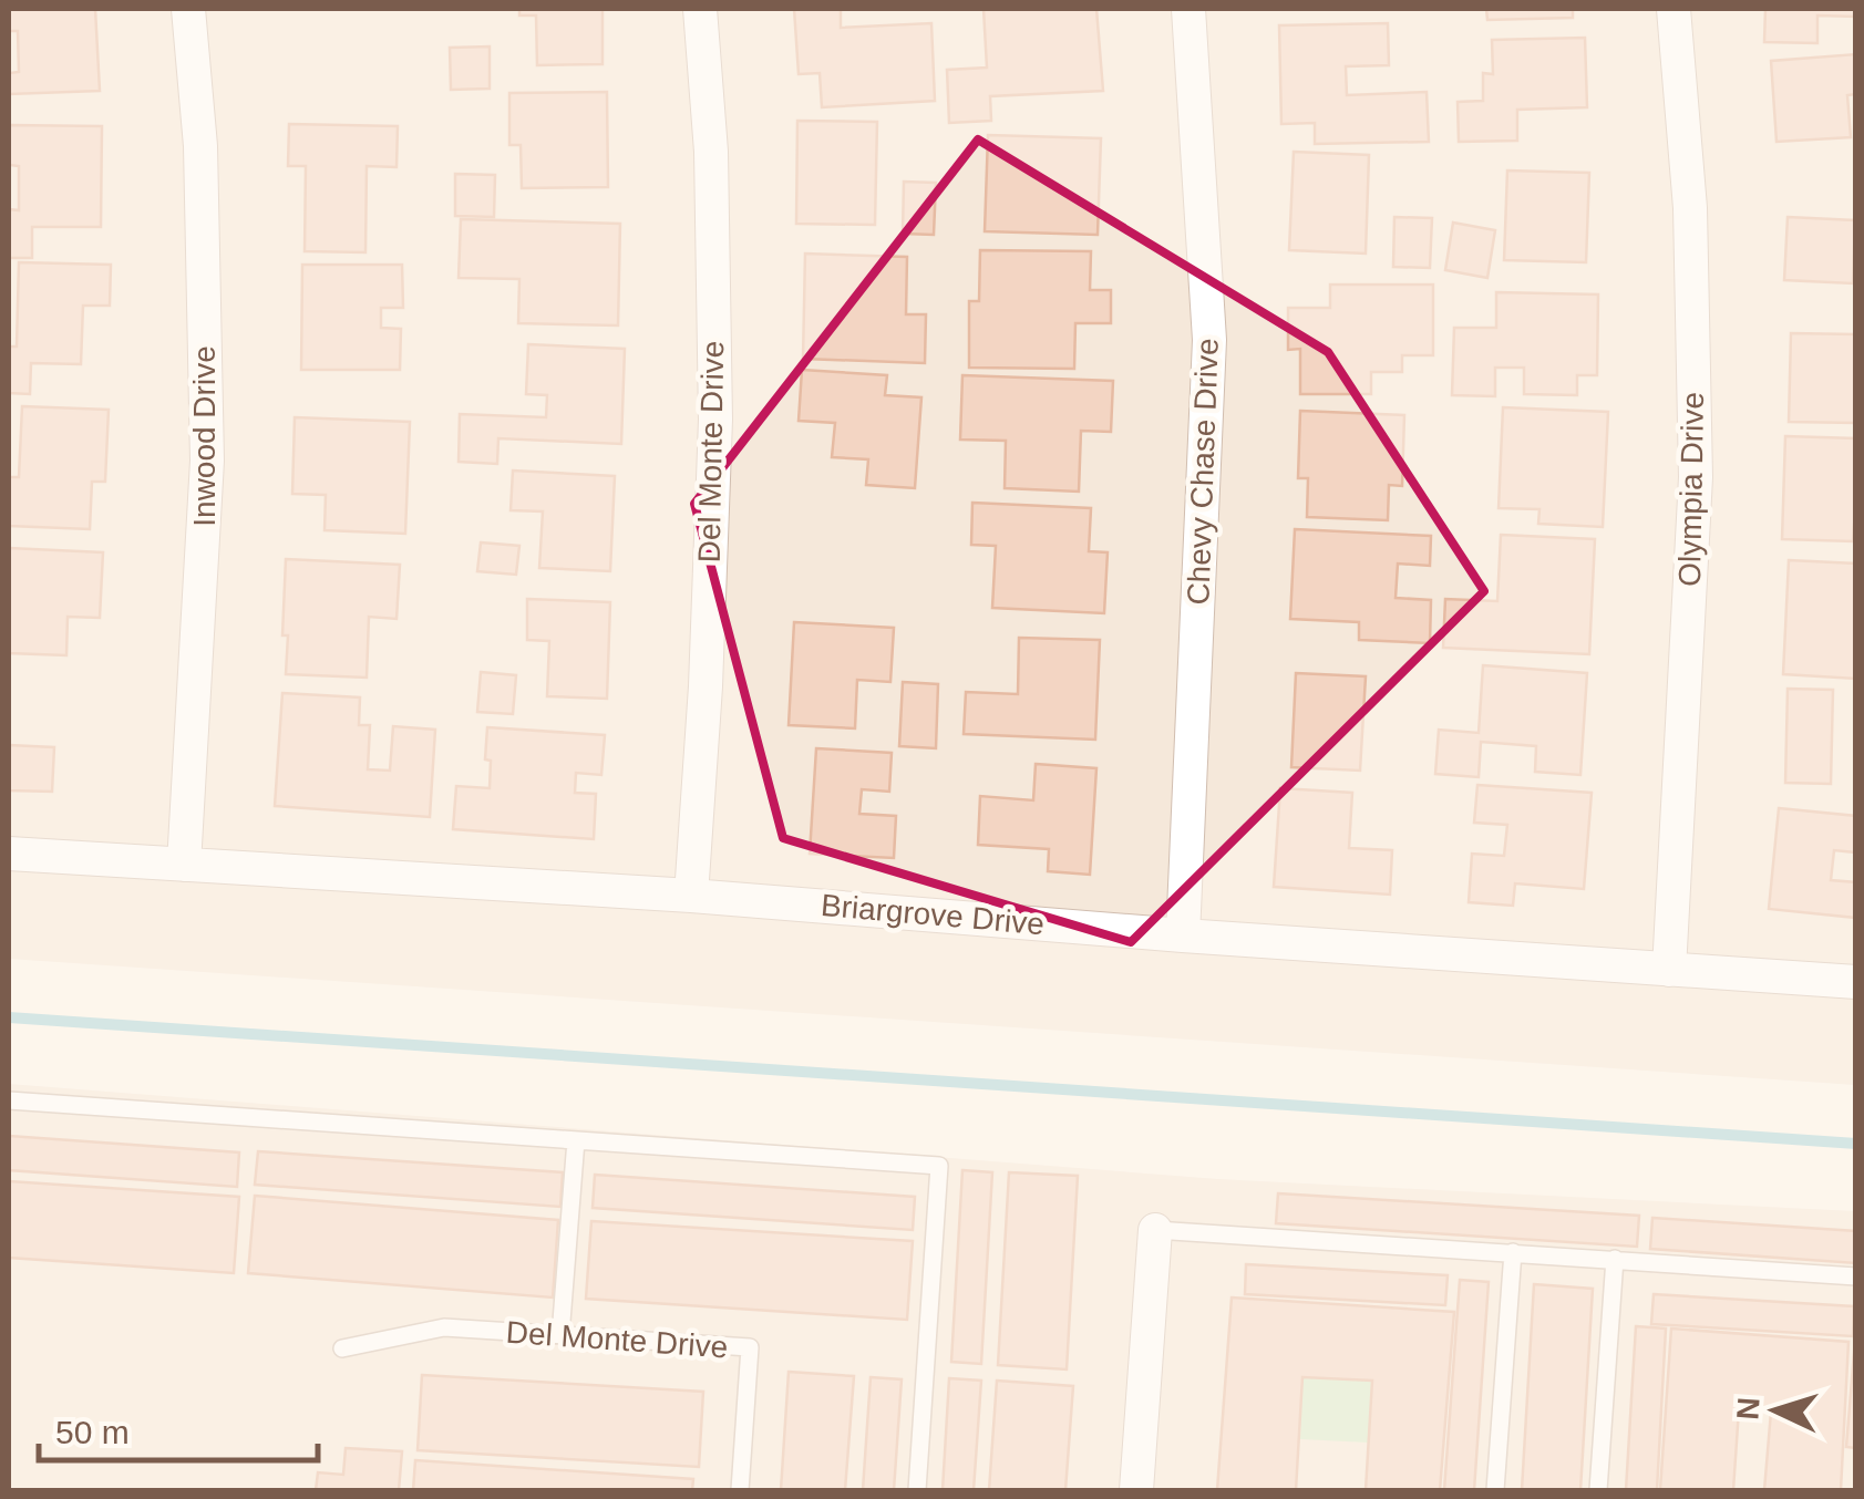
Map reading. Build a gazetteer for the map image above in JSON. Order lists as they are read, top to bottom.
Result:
{
  "streets": {
    "street": [
      "Inwood Drive",
      "Del Monte Drive",
      "Chevy Chase Drive",
      "Olympia Drive",
      "Briargrove Drive"
    ]
  },
  "crossings": [
    ["Inwood Drive", "Briargrove Drive"],
    ["Del Monte Drive", "Briargrove Drive"],
    ["Chevy Chase Drive", "Briargrove Drive"],
    ["Olympia Drive", "Briargrove Drive"]
  ],
  "scale_bar": "50 m",
  "north": "left"
}
